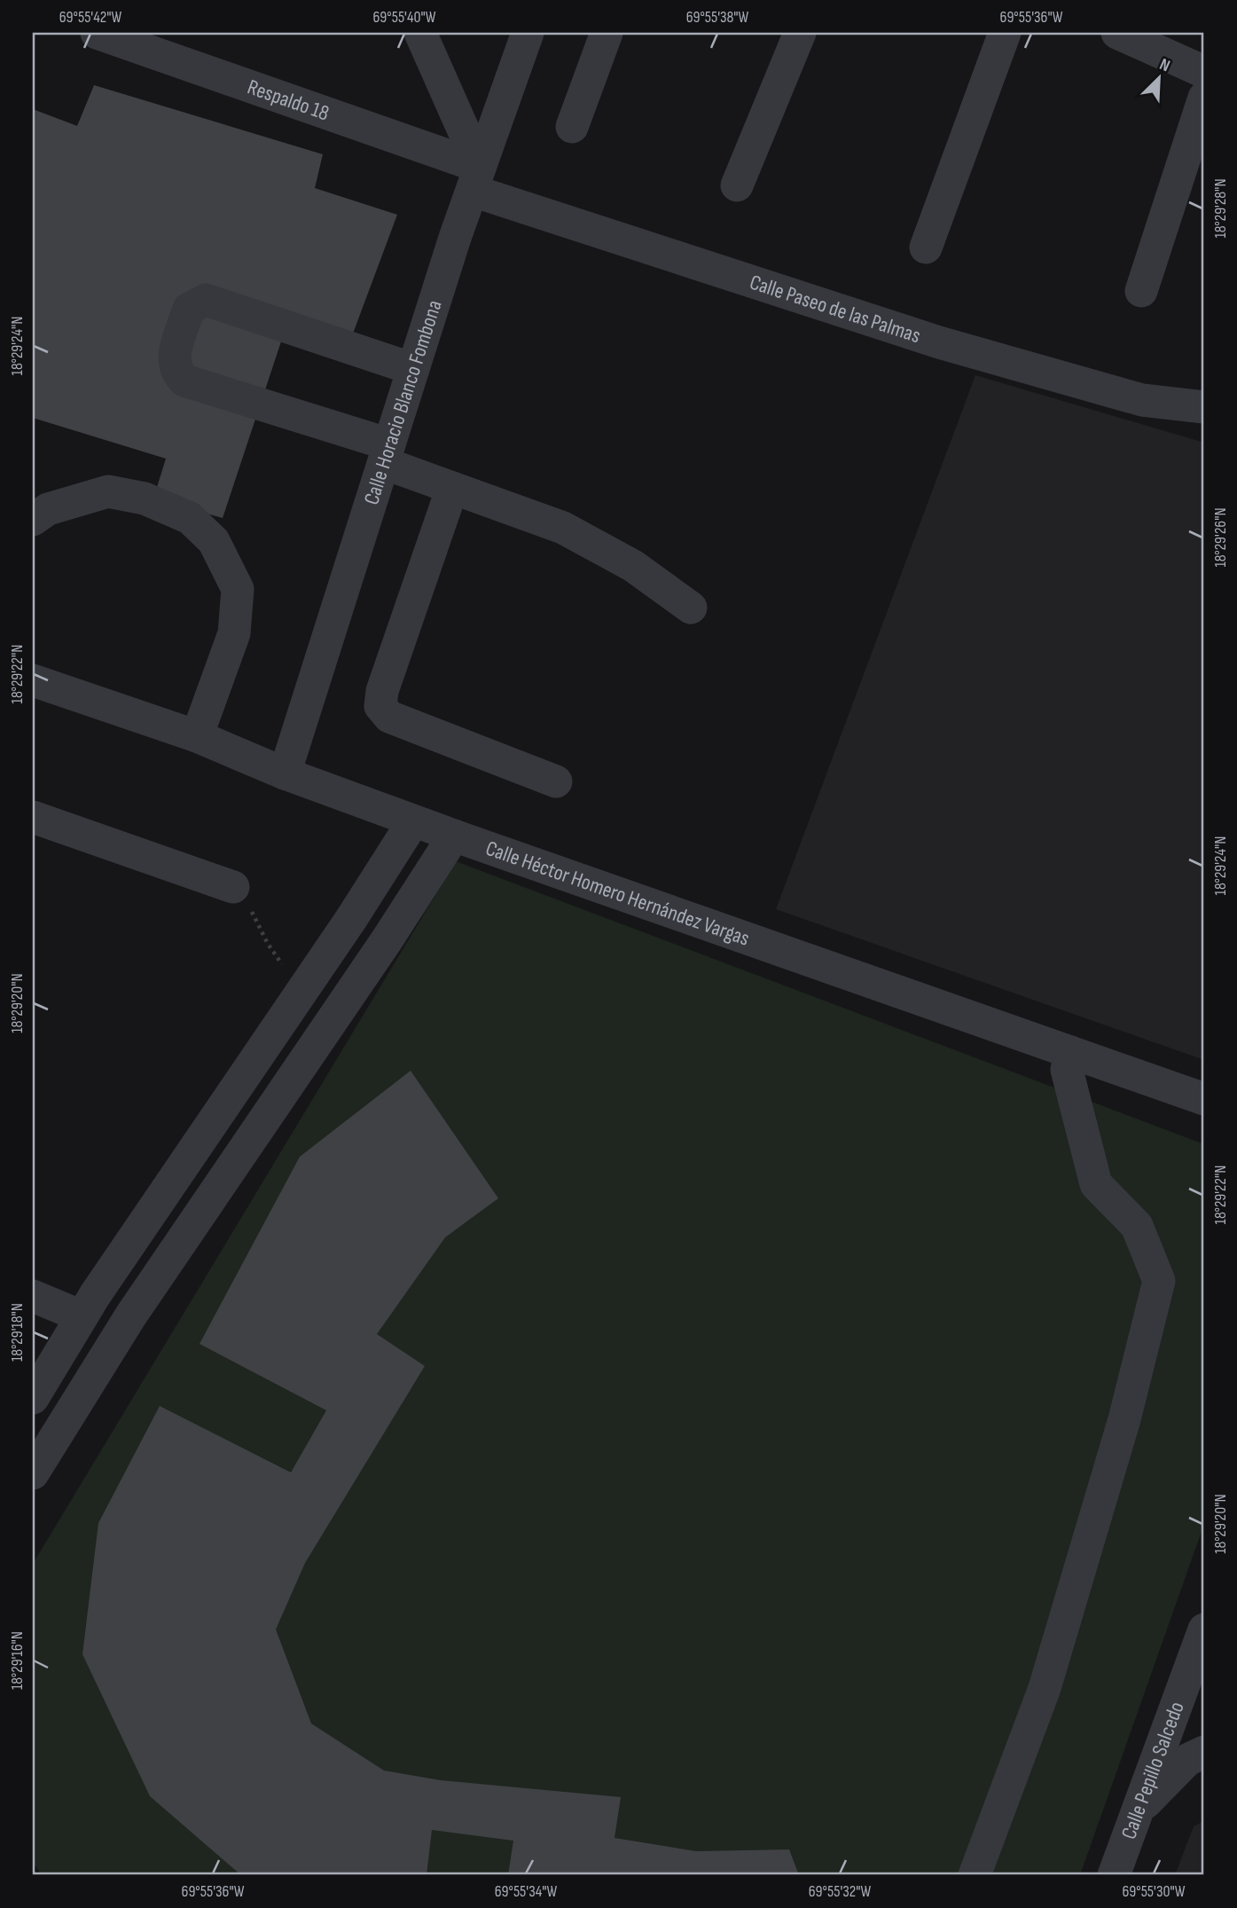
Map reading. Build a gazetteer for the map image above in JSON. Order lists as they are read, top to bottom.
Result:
{
  "streets": {
    "street": [
      "Respaldo 18",
      "Calle Paseo de las Palmas",
      "Calle Horacio Blanco Fombona",
      "Calle Héctor Homero Hernández Vargas",
      "Calle Pepillo Salcedo"
    ]
  },
  "crossings": [
    ["Respaldo 18", "Calle Paseo de las Palmas"],
    ["Respaldo 18", "Calle Horacio Blanco Fombona"],
    ["Calle Paseo de las Palmas", "Calle Horacio Blanco Fombona"],
    ["Calle Horacio Blanco Fombona", "Calle Héctor Homero Hernández Vargas"]
  ],
  "north": "top right",
  "coordinates": [
    "69°55'42\"W",
    "69°55'40\"W",
    "69°55'38\"W",
    "69°55'36\"W",
    "18°29'28\"N",
    "18°29'24\"N",
    "18°29'26\"N",
    "18°29'22\"N",
    "18°29'20\"N",
    "18°29'18\"N",
    "18°29'16\"N",
    "69°55'34\"W",
    "69°55'32\"W",
    "69°55'30\"W"
  ]
}
